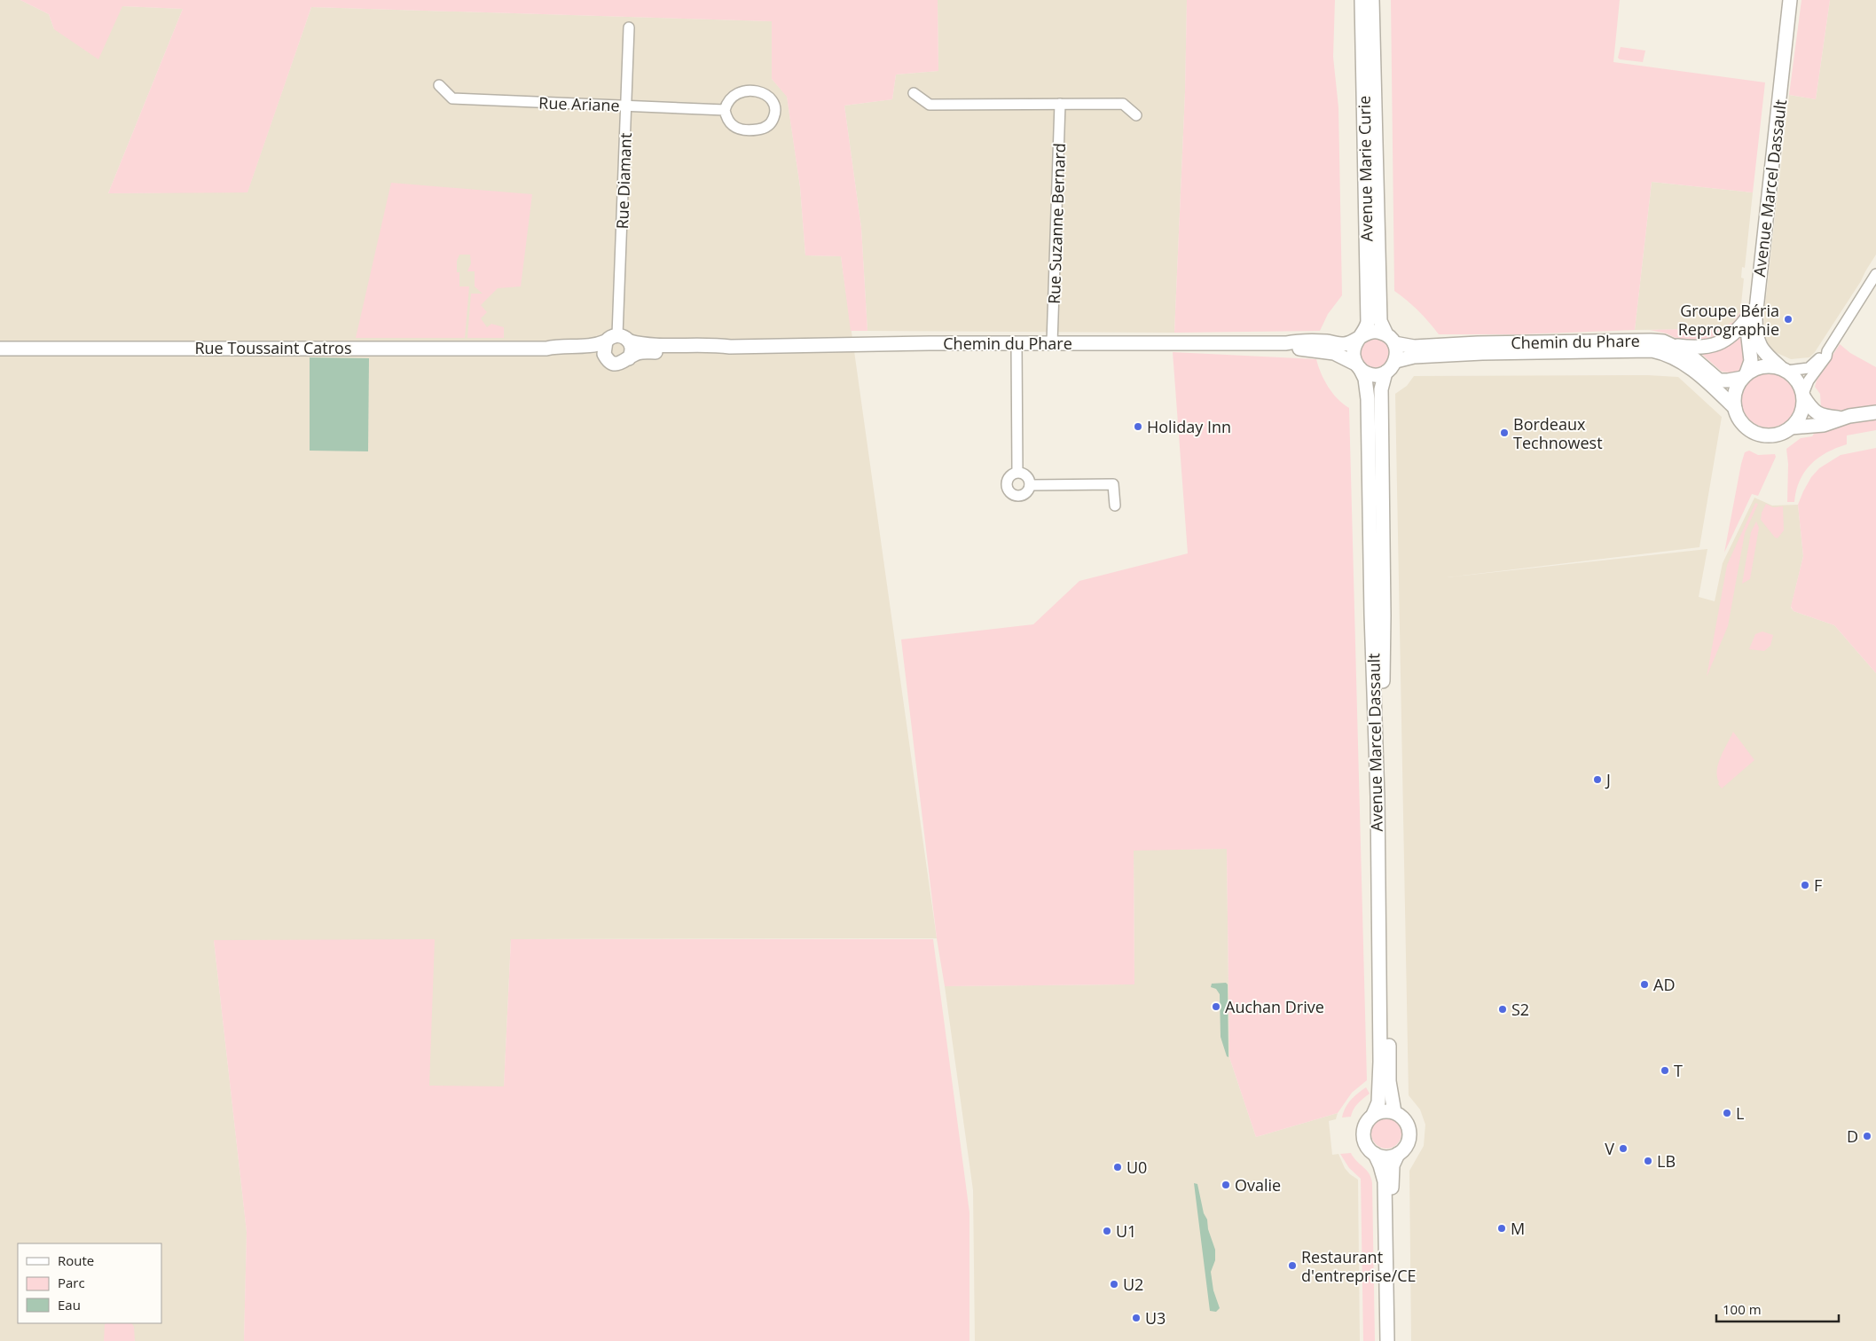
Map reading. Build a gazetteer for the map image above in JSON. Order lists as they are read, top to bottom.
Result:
{
  "streets": {
    "main road": [
      "Avenue Marie Curie",
      "Avenue Marcel Dassault",
      "Chemin du Phare",
      "Rue Toussaint Catros"
    ],
    "street": ["Rue Ariane", "Rue Diamant", "Rue Suzanne Bernard"]
  },
  "crossings": [
    ["Rue Ariane", "Rue Diamant"],
    ["Avenue Marie Curie", "Avenue Marcel Dassault"],
    ["Avenue Marie Curie", "Chemin du Phare"],
    ["Rue Diamant", "Chemin du Phare"],
    ["Rue Diamant", "Rue Toussaint Catros"],
    ["Avenue Marcel Dassault", "Chemin du Phare"],
    ["Rue Suzanne Bernard", "Chemin du Phare"],
    ["Chemin du Phare", "Rue Toussaint Catros"]
  ],
  "places": [
    "Groupe Béria Reprographie",
    "Holiday Inn",
    "Bordeaux Technowest",
    "J",
    "F",
    "AD",
    "Auchan Drive",
    "S2",
    "T",
    "L",
    "D",
    "V",
    "LB",
    "U0",
    "Ovalie",
    "M",
    "U1",
    "Restaurant d'entreprise/CE",
    "U2",
    "U3"
  ],
  "legend": ["Route", "Parc", "Eau"],
  "scale_bar": "100 m"
}
